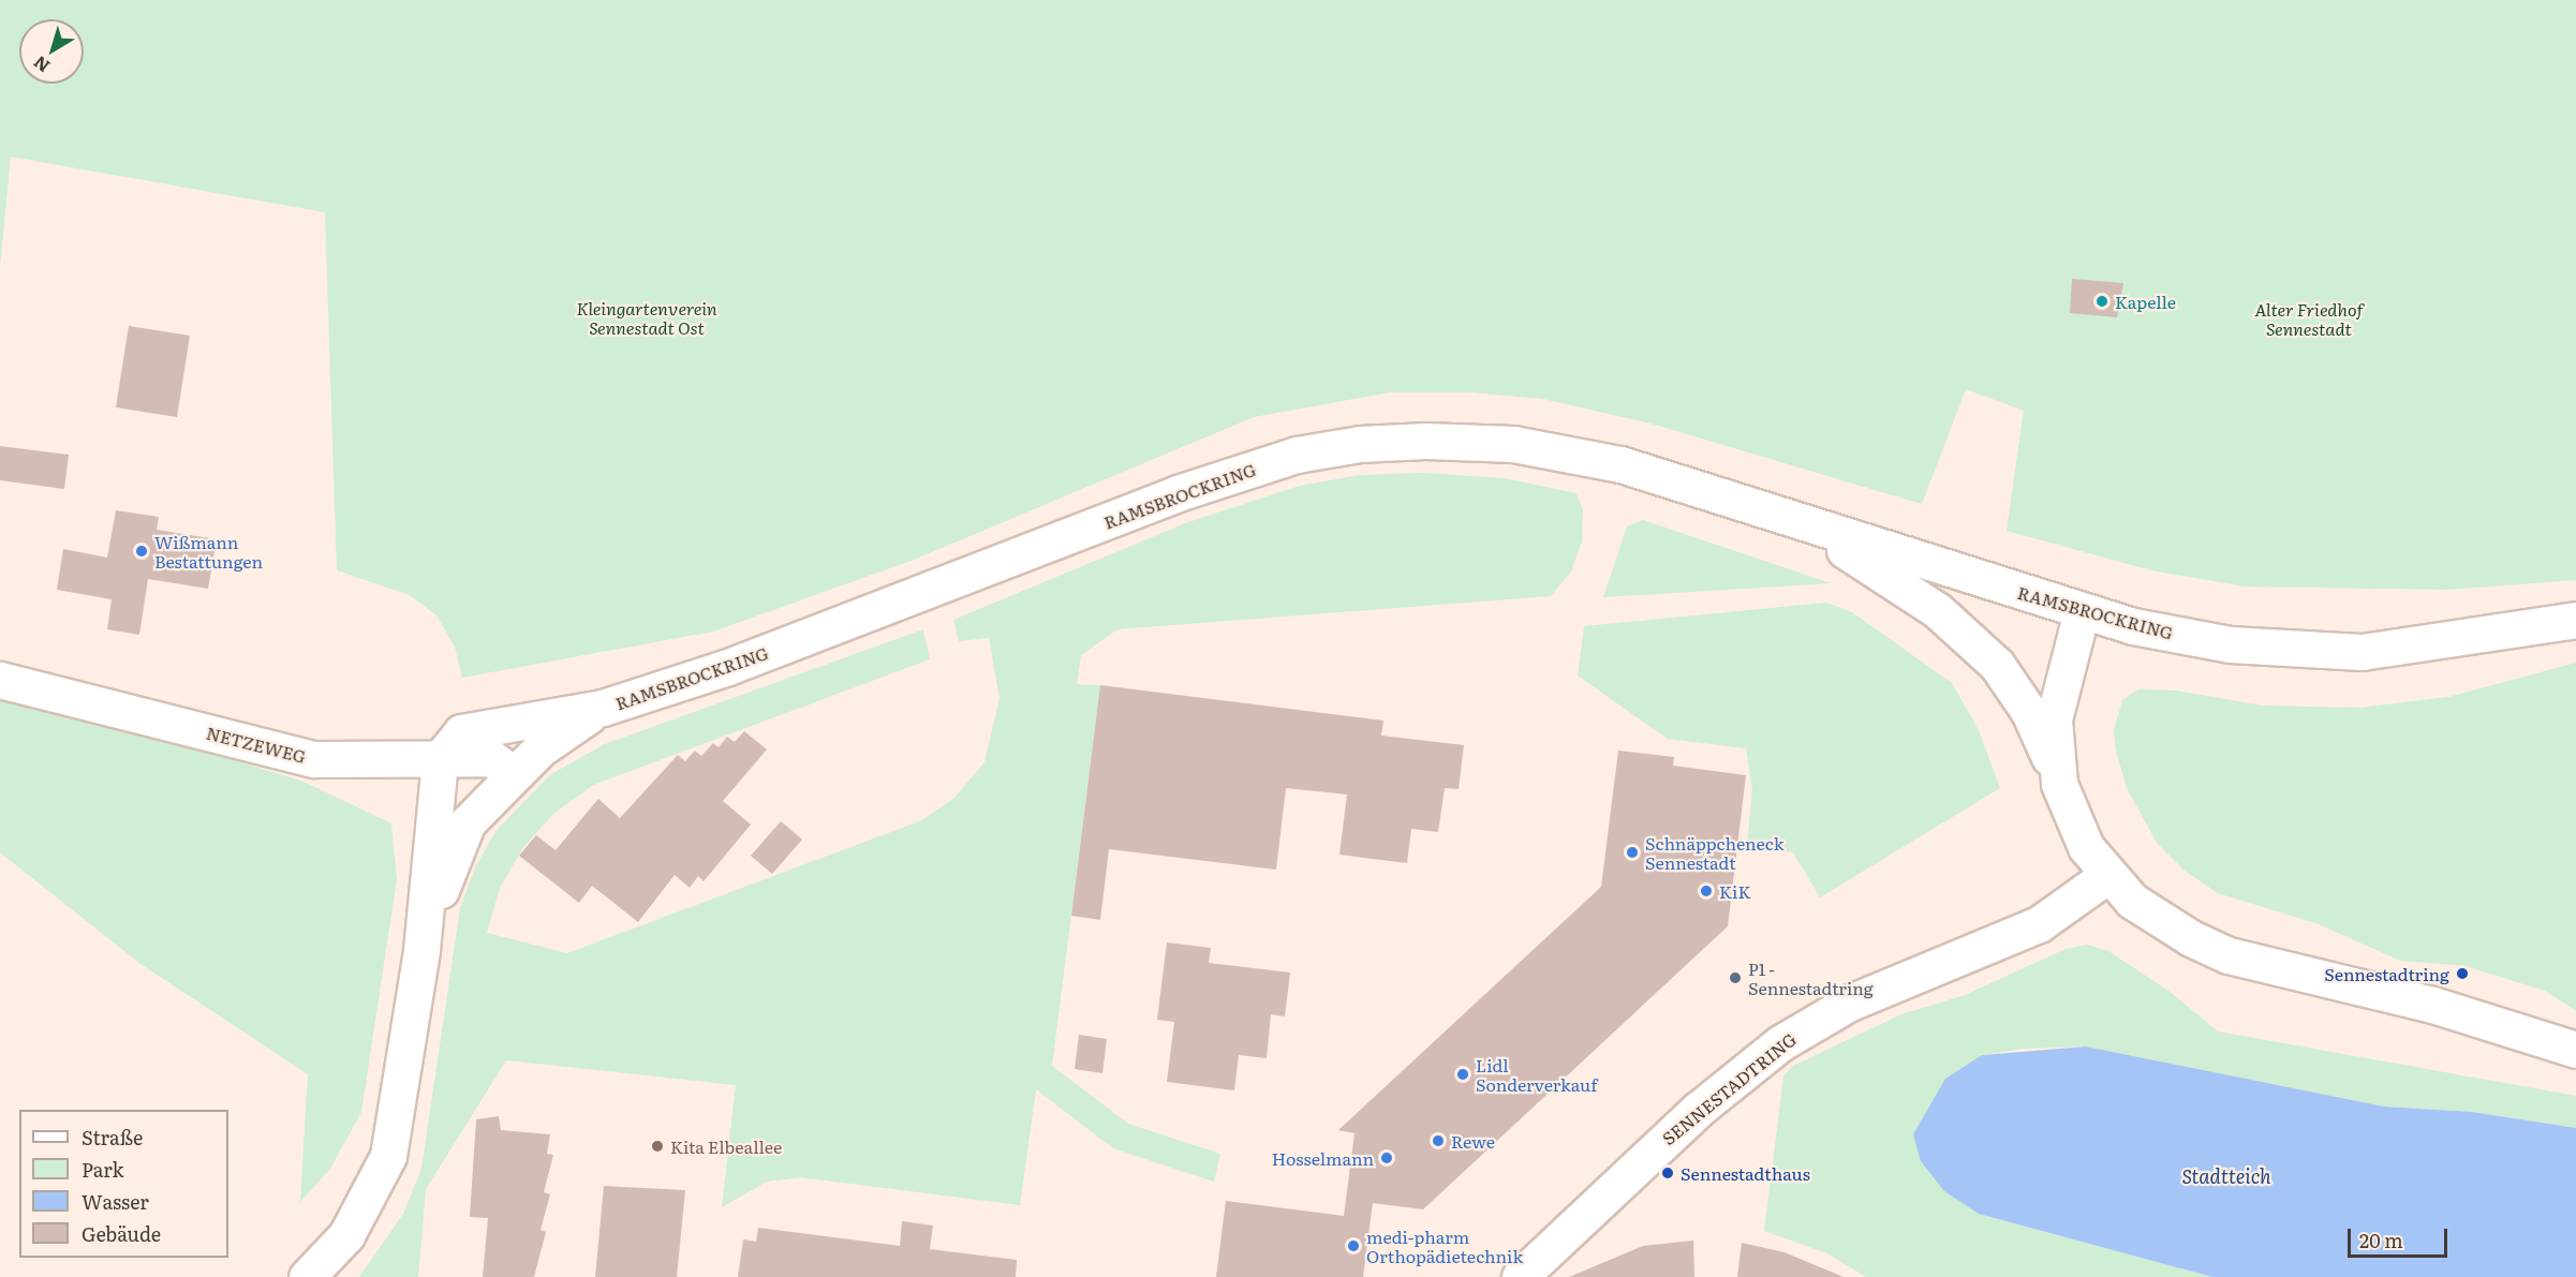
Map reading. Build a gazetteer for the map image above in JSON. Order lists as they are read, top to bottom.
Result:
{
  "streets": {
    "street": ["RAMSBROCKRING", "NETZEWEG", "SENNESTADTRING"]
  },
  "crossings": [
    ["RAMSBROCKRING", "NETZEWEG"]
  ],
  "water": ["Stadtteich"],
  "parks": ["Kleingartenverein Sennestadt Ost", "Alter Friedhof Sennestadt"],
  "places": [
    "Kapelle",
    "Wißmann Bestattungen",
    "Schnäppcheneck Sennestadt",
    "KiK",
    "Sennestadtring",
    "P1 - Sennestadtring",
    "Lidl Sonderverkauf",
    "Rewe",
    "Kita Elbeallee",
    "Hosselmann",
    "Sennestadthaus",
    "medi-pharm Orthopädietechnik"
  ],
  "legend": [
    "Straße",
    "Park",
    "Wasser",
    "Gebäude"
  ],
  "scale_bar": "20 m",
  "north": "bottom left"
}
